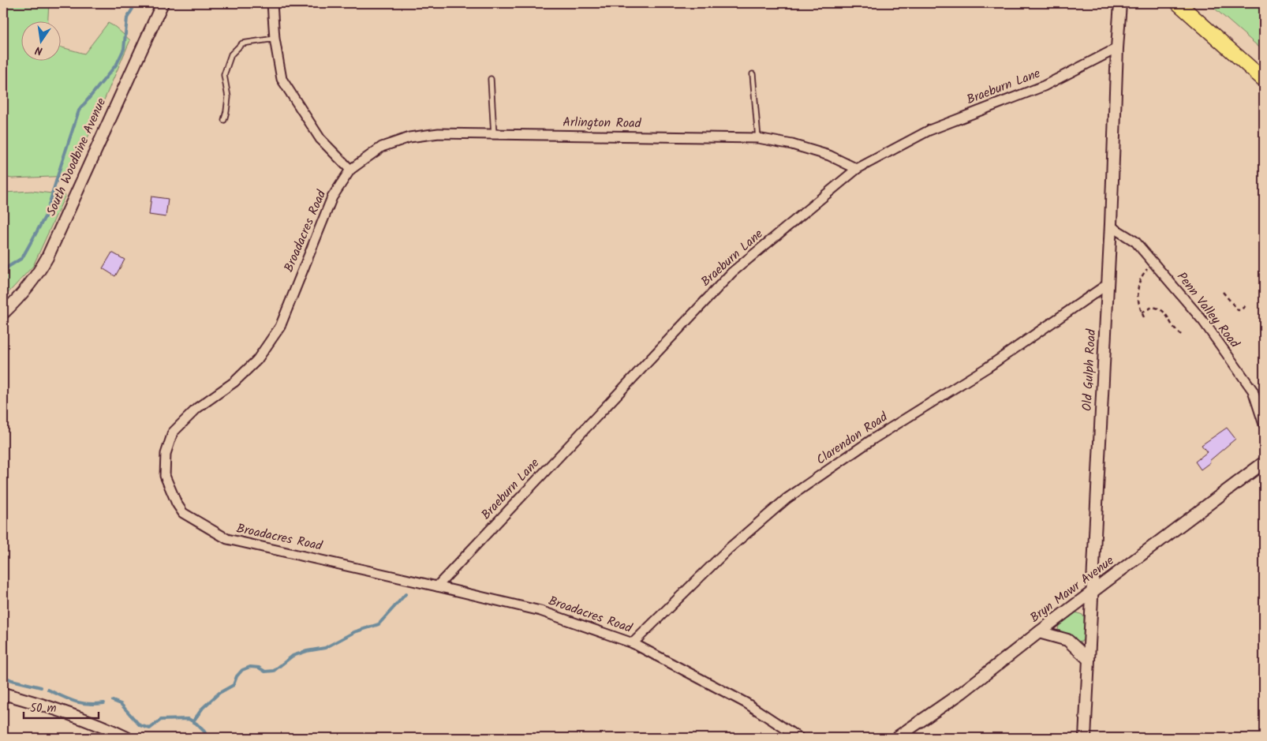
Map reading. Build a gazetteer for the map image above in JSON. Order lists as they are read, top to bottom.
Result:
{
  "streets": {
    "street": [
      "Braeburn Lane",
      "Arlington Road",
      "South Woodbine Avenue",
      "Broadacres Road",
      "Penn Valley Road",
      "Old Gulph Road",
      "Clarendon Road",
      "Bryn Mawr Avenue"
    ]
  },
  "crossings": [
    ["Braeburn Lane", "Arlington Road"],
    ["Braeburn Lane", "Broadacres Road"],
    ["Braeburn Lane", "Old Gulph Road"],
    ["Arlington Road", "Broadacres Road"],
    ["Broadacres Road", "Clarendon Road"],
    ["Penn Valley Road", "Old Gulph Road"],
    ["Old Gulph Road", "Clarendon Road"],
    ["Old Gulph Road", "Bryn Mawr Avenue"]
  ],
  "scale_bar": "50 m",
  "north": "bottom"
}
